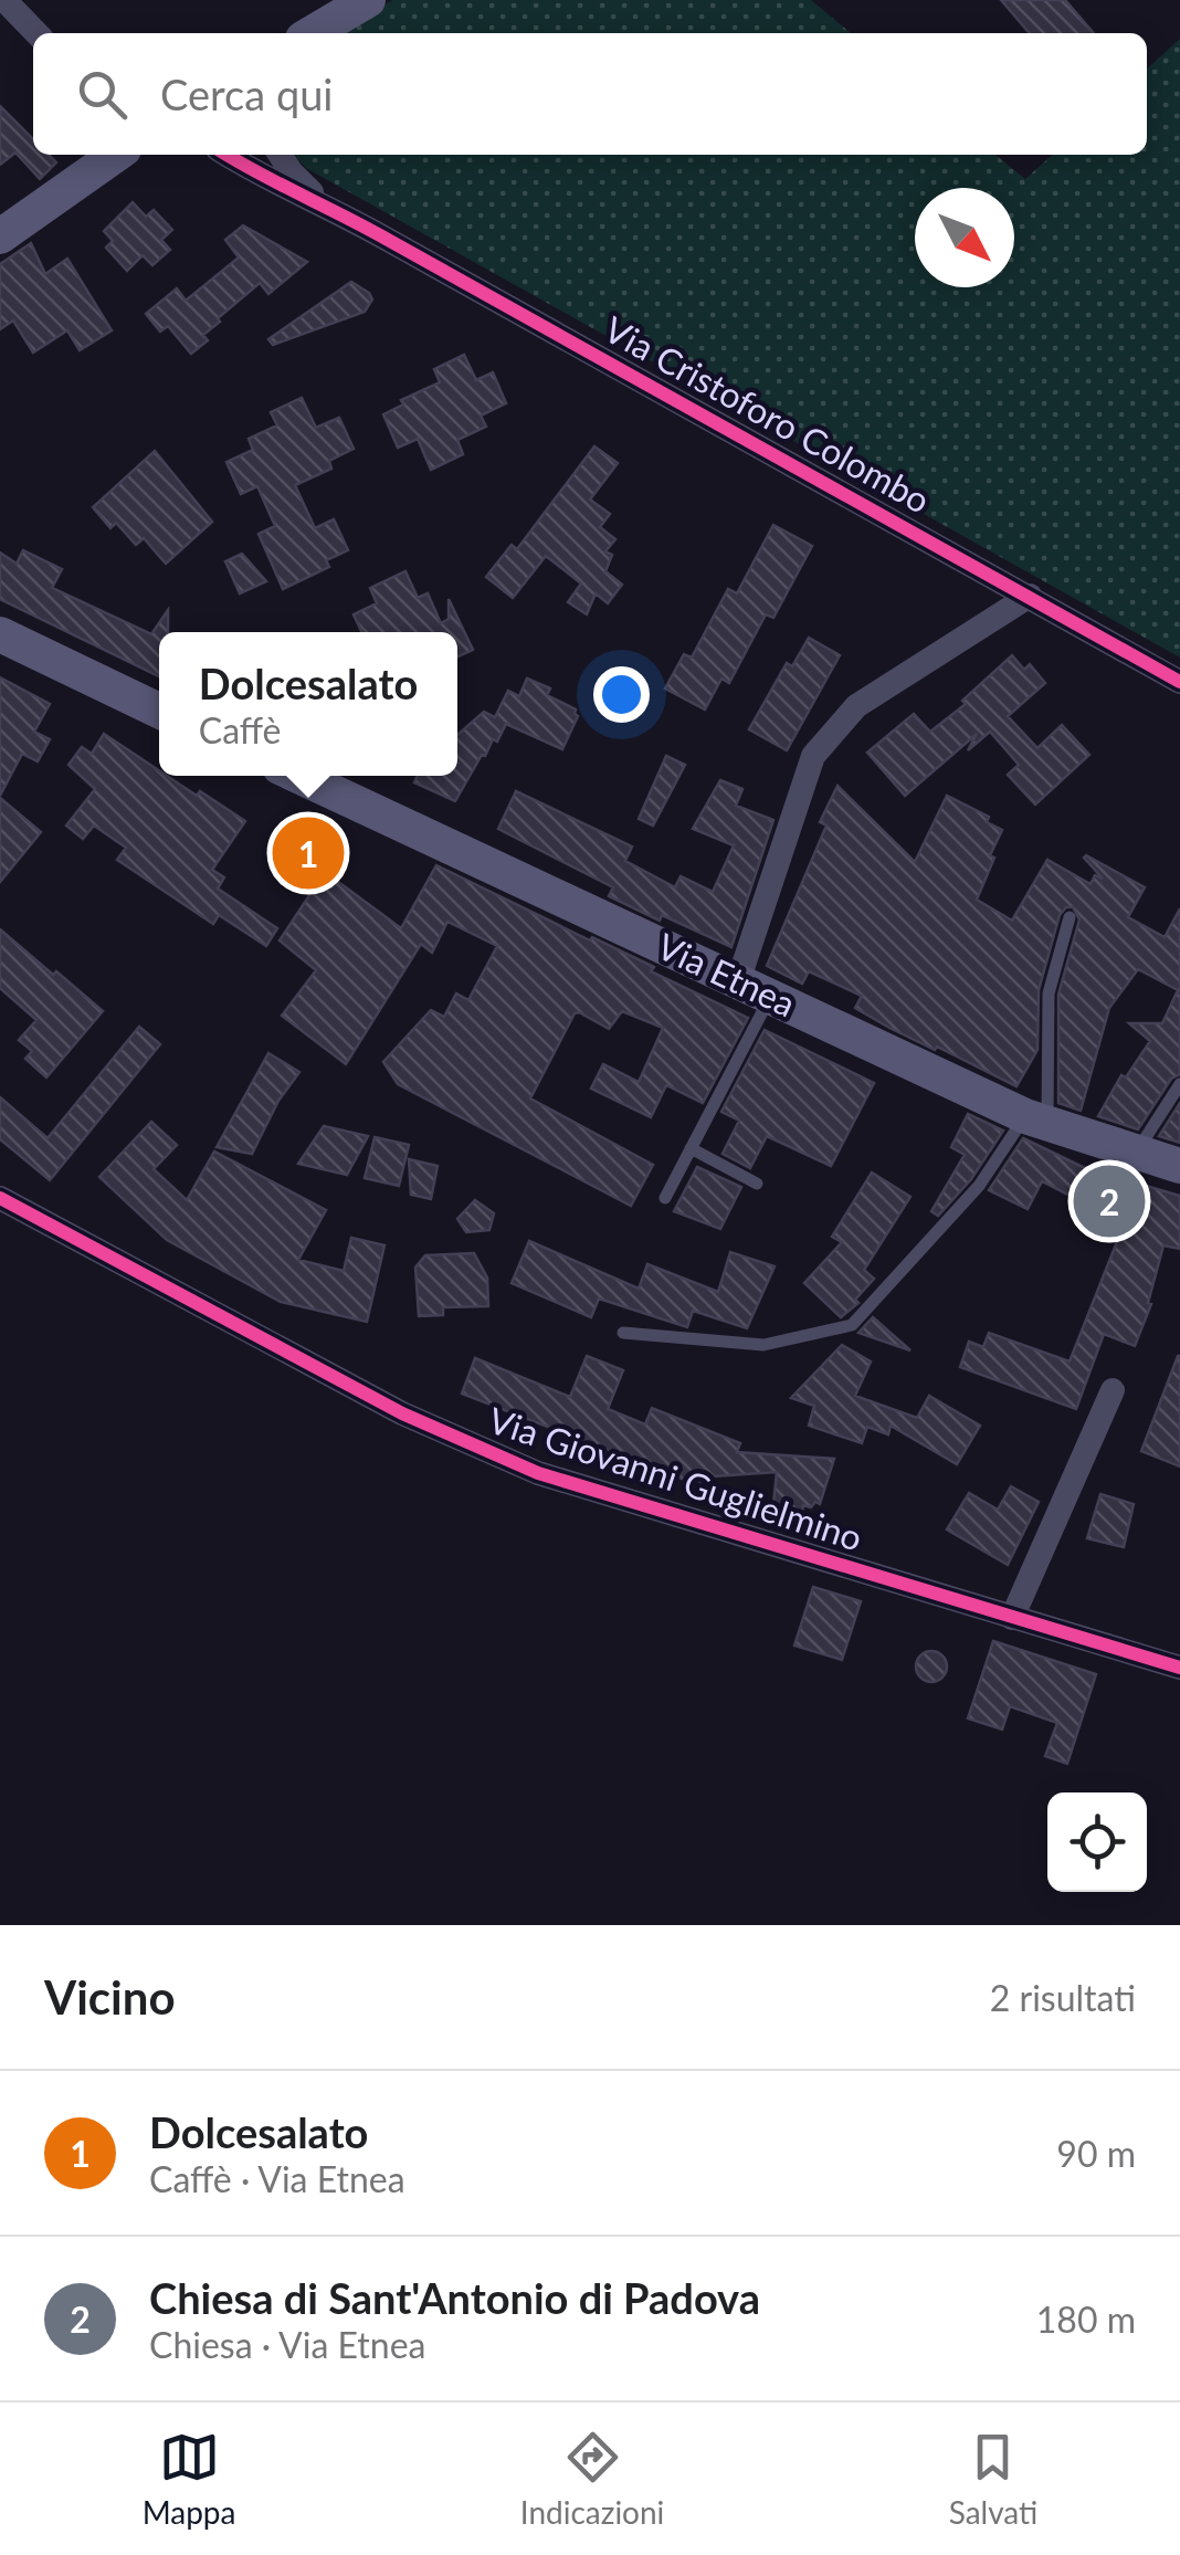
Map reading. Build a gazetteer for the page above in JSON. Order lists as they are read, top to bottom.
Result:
{
  "streets": {
    "main road": ["Via Etnea"],
    "street": ["Via Cristoforo Colombo", "Via Giovanni Guglielmino"]
  },
  "north": "bottom right",
  "page": {
    "search": "Cerca qui",
    "popup": ["Dolcesalato", "Caffè"],
    "pins": ["1", "2"],
    "heading": ["Vicino", "2 risultati"],
    "list": [
      {
        "mark": "1",
        "name": "Dolcesalato",
        "note": "Caffè · Via Etnea",
        "value": "90 m"
      },
      {
        "mark": "2",
        "name": "Chiesa di Sant'Antonio di Padova",
        "note": "Chiesa · Via Etnea",
        "value": "180 m"
      }
    ],
    "nav": ["Mappa", "Indicazioni", "Salvati"]
  }
}
